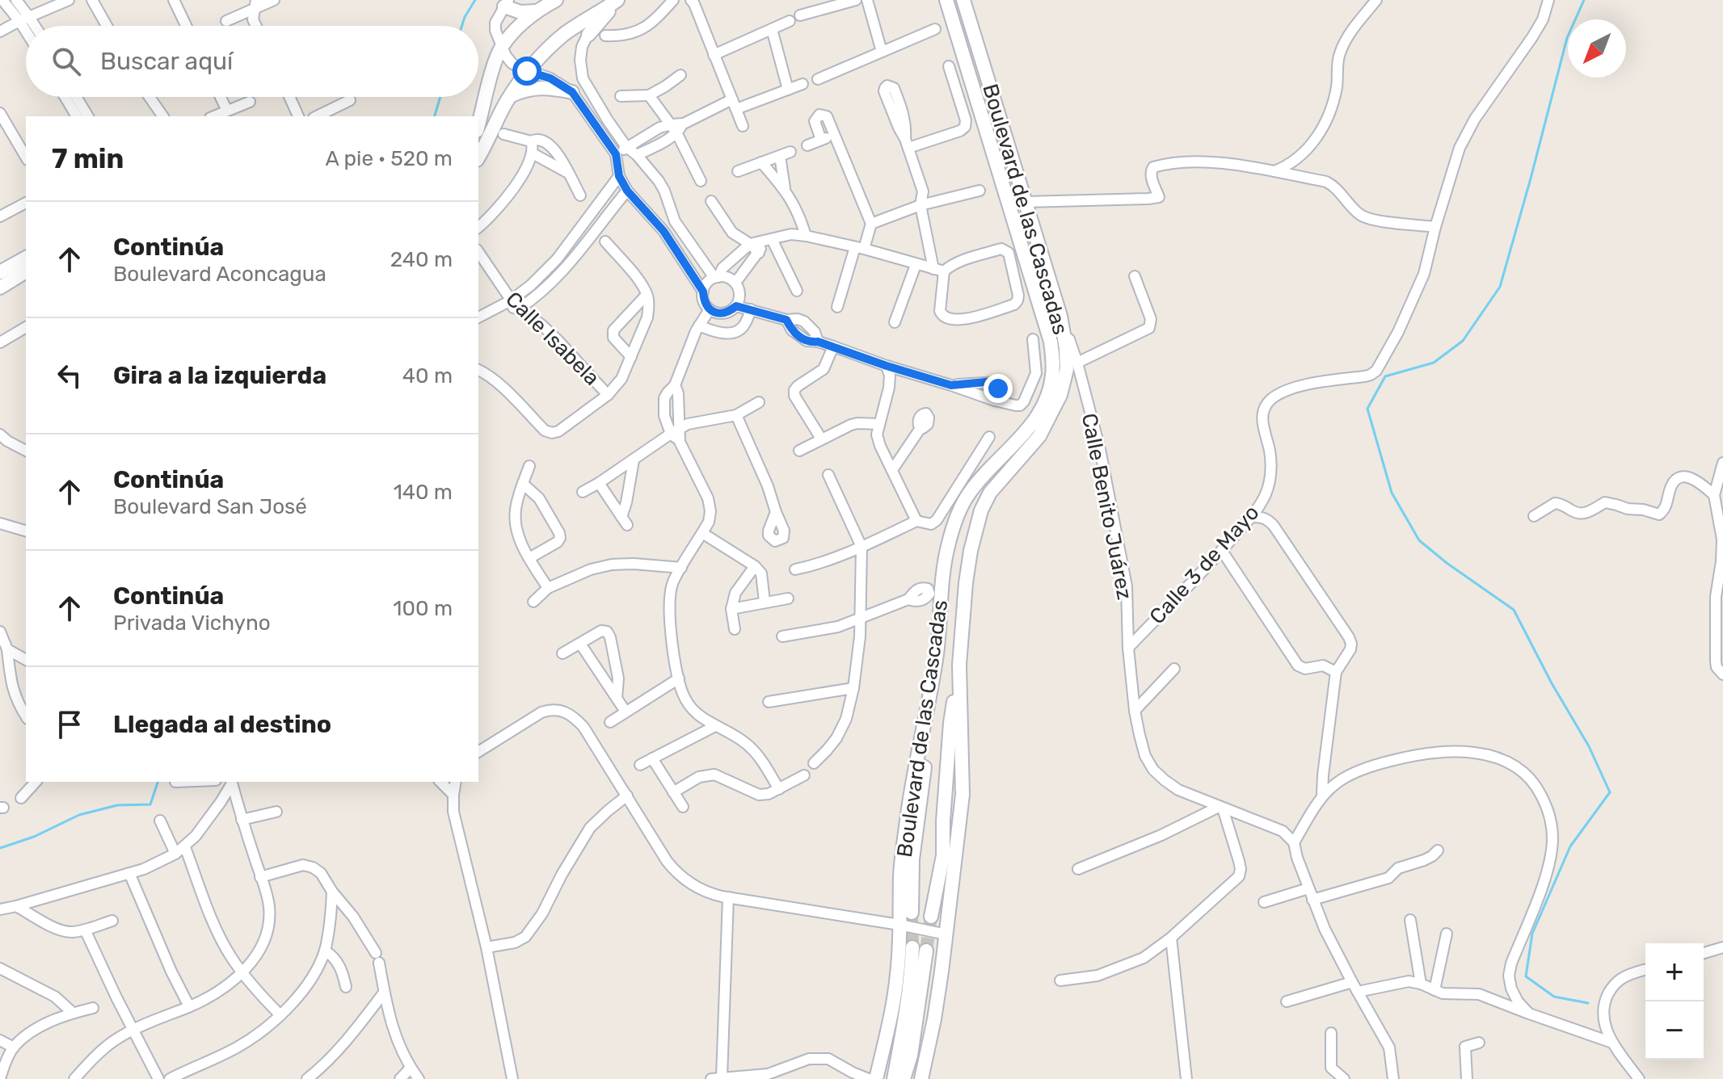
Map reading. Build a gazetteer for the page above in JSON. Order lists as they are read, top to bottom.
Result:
{
  "streets": {
    "main road": ["Boulevard de las Cascadas"],
    "street": ["Calle Isabela", "Calle Benito Juárez", "Calle 3 de Mayo"]
  },
  "crossings": [
    ["Boulevard de las Cascadas", "Calle Benito Juárez"],
    ["Calle Benito Juárez", "Calle 3 de Mayo"]
  ],
  "north": "bottom left",
  "page": {
    "search": "Buscar aquí",
    "heading": ["7 min", "A pie · 520 m"],
    "list": [
      ["Continúa", "Boulevard Aconcagua", "240 m"],
      ["Gira a la izquierda", "40 m"],
      ["Continúa", "Boulevard San José", "140 m"],
      ["Continúa", "Privada Vichyno", "100 m"],
      "Llegada al destino"
    ],
    "map_buttons": ["+", "−"]
  }
}
